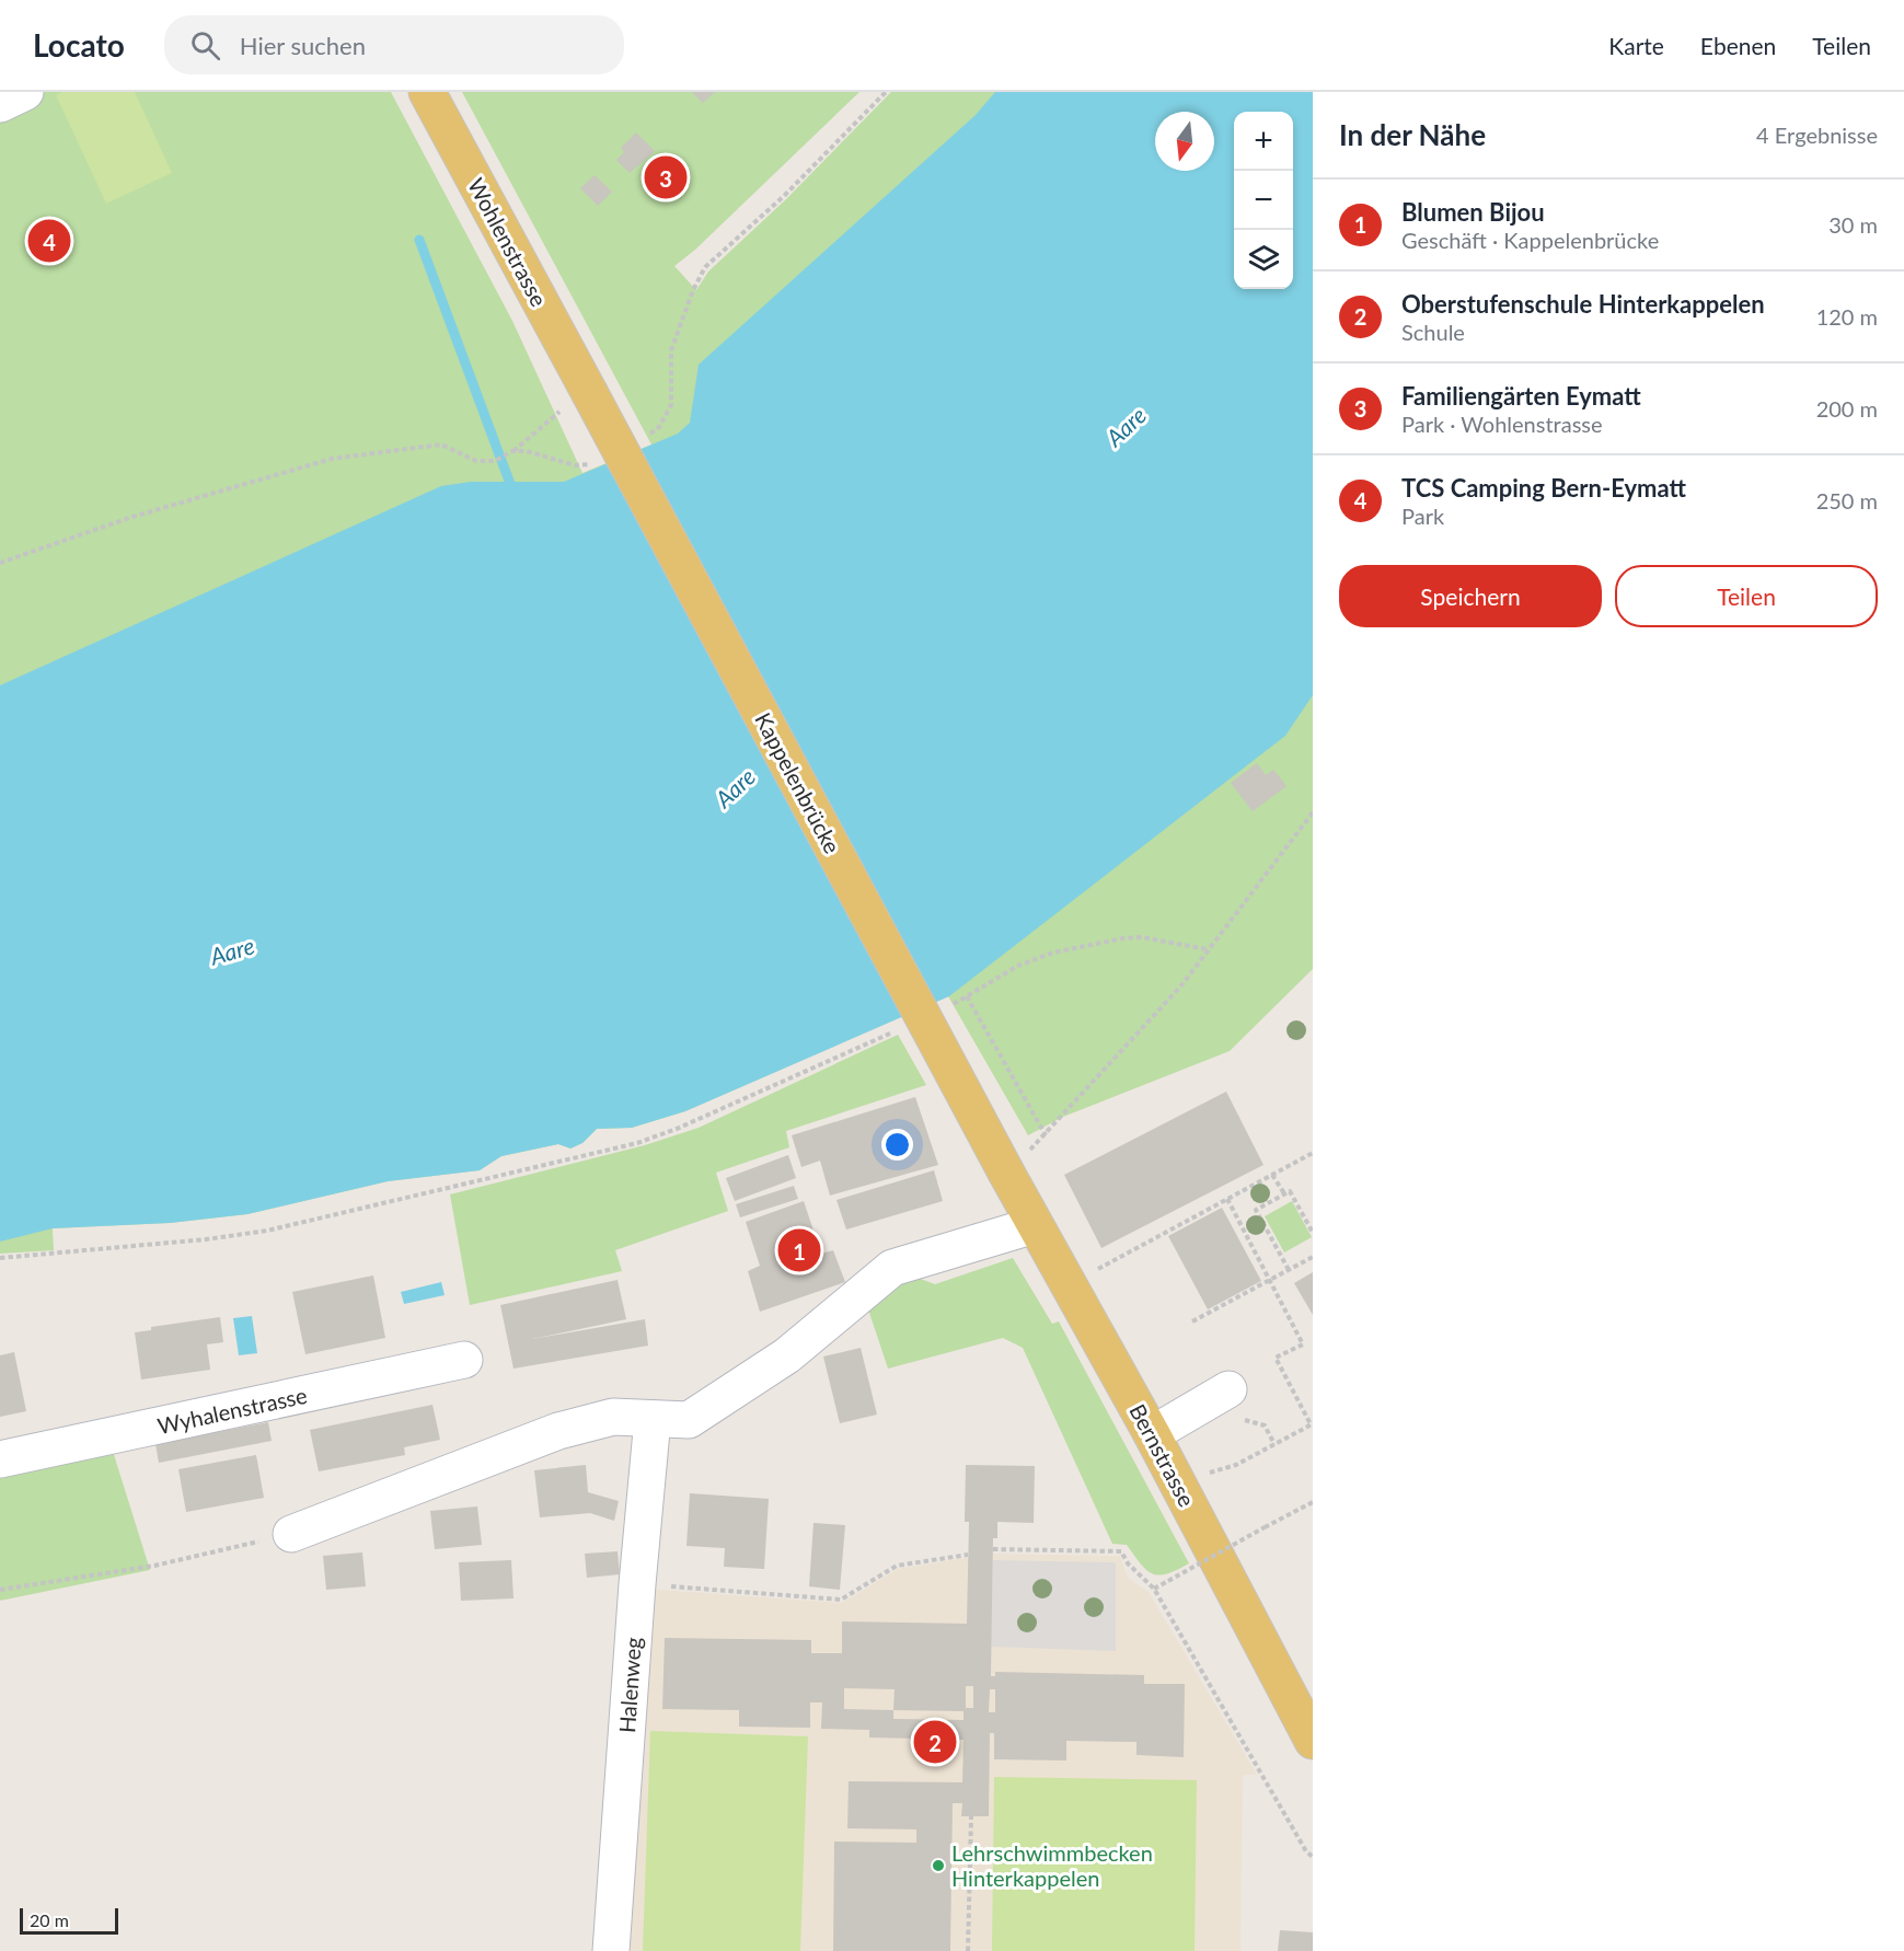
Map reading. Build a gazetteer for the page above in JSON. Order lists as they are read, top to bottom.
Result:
{
  "streets": {
    "main road": ["Wohlenstrasse", "Kappelenbrücke", "Bernstrasse"],
    "street": ["Wyhalenstrasse", "Halenweg"]
  },
  "crossings": [
    ["Wohlenstrasse", "Kappelenbrücke"],
    ["Kappelenbrücke", "Bernstrasse"]
  ],
  "water": ["Aare"],
  "places": ["Lehrschwimmbecken Hinterkappelen"],
  "scale_bar": "20 m",
  "north": "bottom",
  "page": {
    "header": "Locato",
    "search": "Hier suchen",
    "nav": ["Karte", "Ebenen", "Teilen"],
    "heading": ["In der Nähe", "4 Ergebnisse"],
    "map_buttons": ["+", "−"],
    "pins": [
      "3",
      "4",
      "1",
      "2"
    ],
    "list": [
      {
        "mark": "1",
        "name": "Blumen Bijou",
        "note": "Geschäft · Kappelenbrücke",
        "value": "30 m"
      },
      {
        "mark": "2",
        "name": "Oberstufenschule Hinterkappelen",
        "note": "Schule",
        "value": "120 m"
      },
      {
        "mark": "3",
        "name": "Familiengärten Eymatt",
        "note": "Park · Wohlenstrasse",
        "value": "200 m"
      },
      {
        "mark": "4",
        "name": "TCS Camping Bern-Eymatt",
        "note": "Park",
        "value": "250 m"
      }
    ],
    "buttons": ["Speichern", "Teilen"],
    "scale": "20 m"
  }
}
